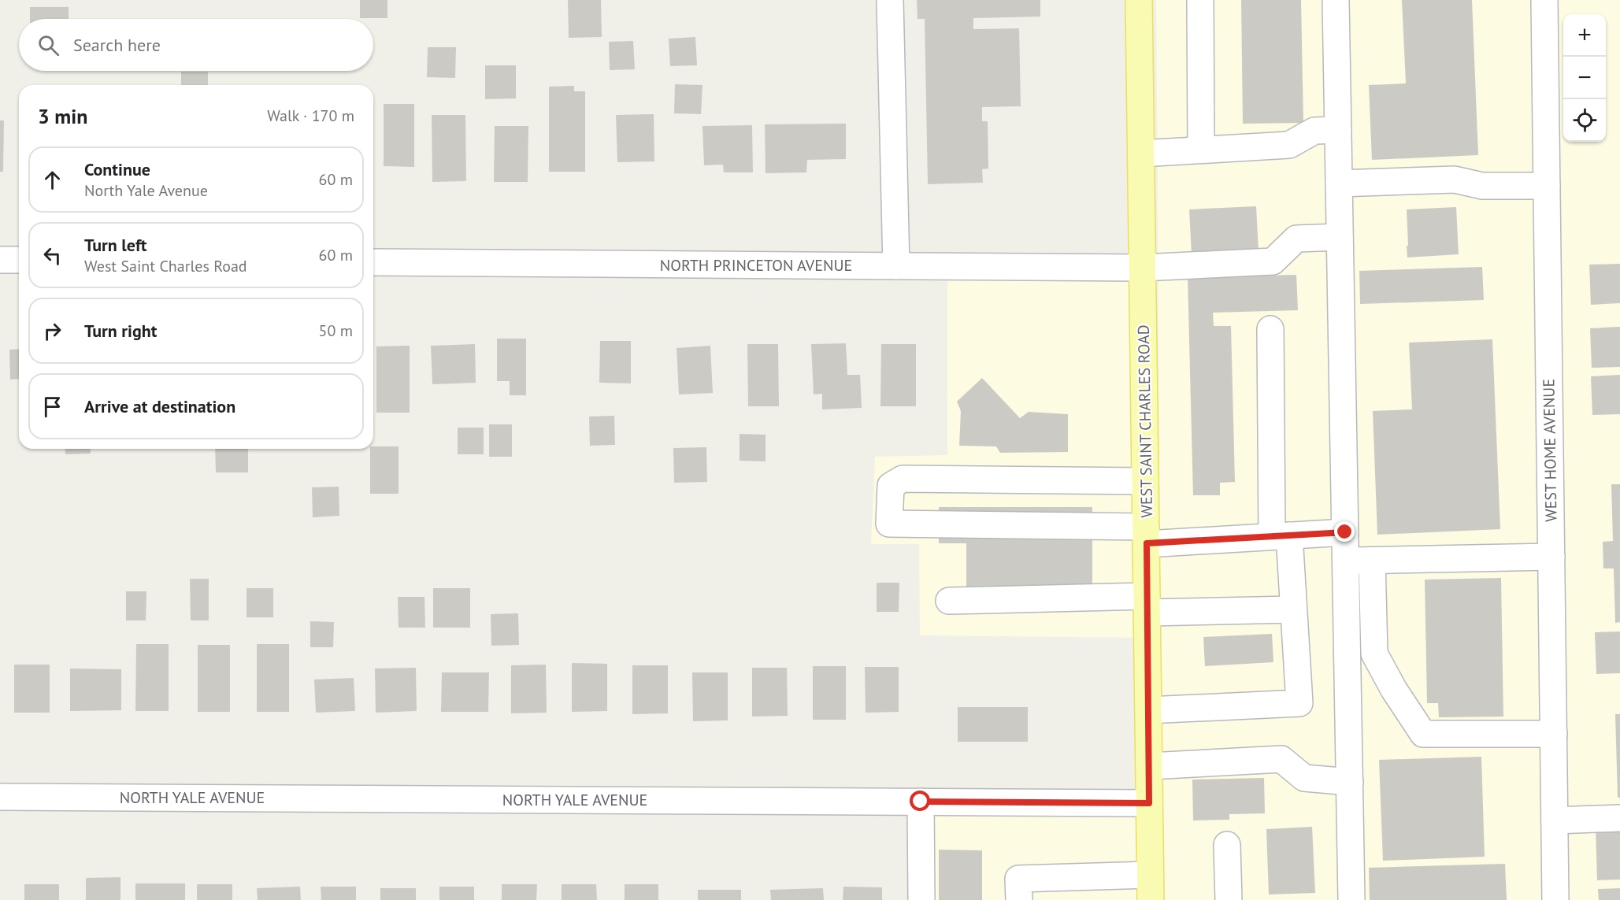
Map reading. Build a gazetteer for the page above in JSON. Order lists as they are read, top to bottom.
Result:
{
  "streets": {
    "main road": ["WEST SAINT CHARLES ROAD"],
    "street": ["NORTH PRINCETON AVENUE", "WEST HOME AVENUE", "NORTH YALE AVENUE"]
  },
  "crossings": [
    ["NORTH PRINCETON AVENUE", "WEST SAINT CHARLES ROAD"],
    ["WEST SAINT CHARLES ROAD", "NORTH YALE AVENUE"]
  ],
  "page": {
    "map_buttons": ["+", "−"],
    "search": "Search here",
    "heading": ["3 min", "Walk · 170 m"],
    "list": [
      ["Continue", "North Yale Avenue", "60 m"],
      ["Turn left", "West Saint Charles Road", "60 m"],
      ["Turn right", "50 m"],
      "Arrive at destination"
    ]
  }
}
